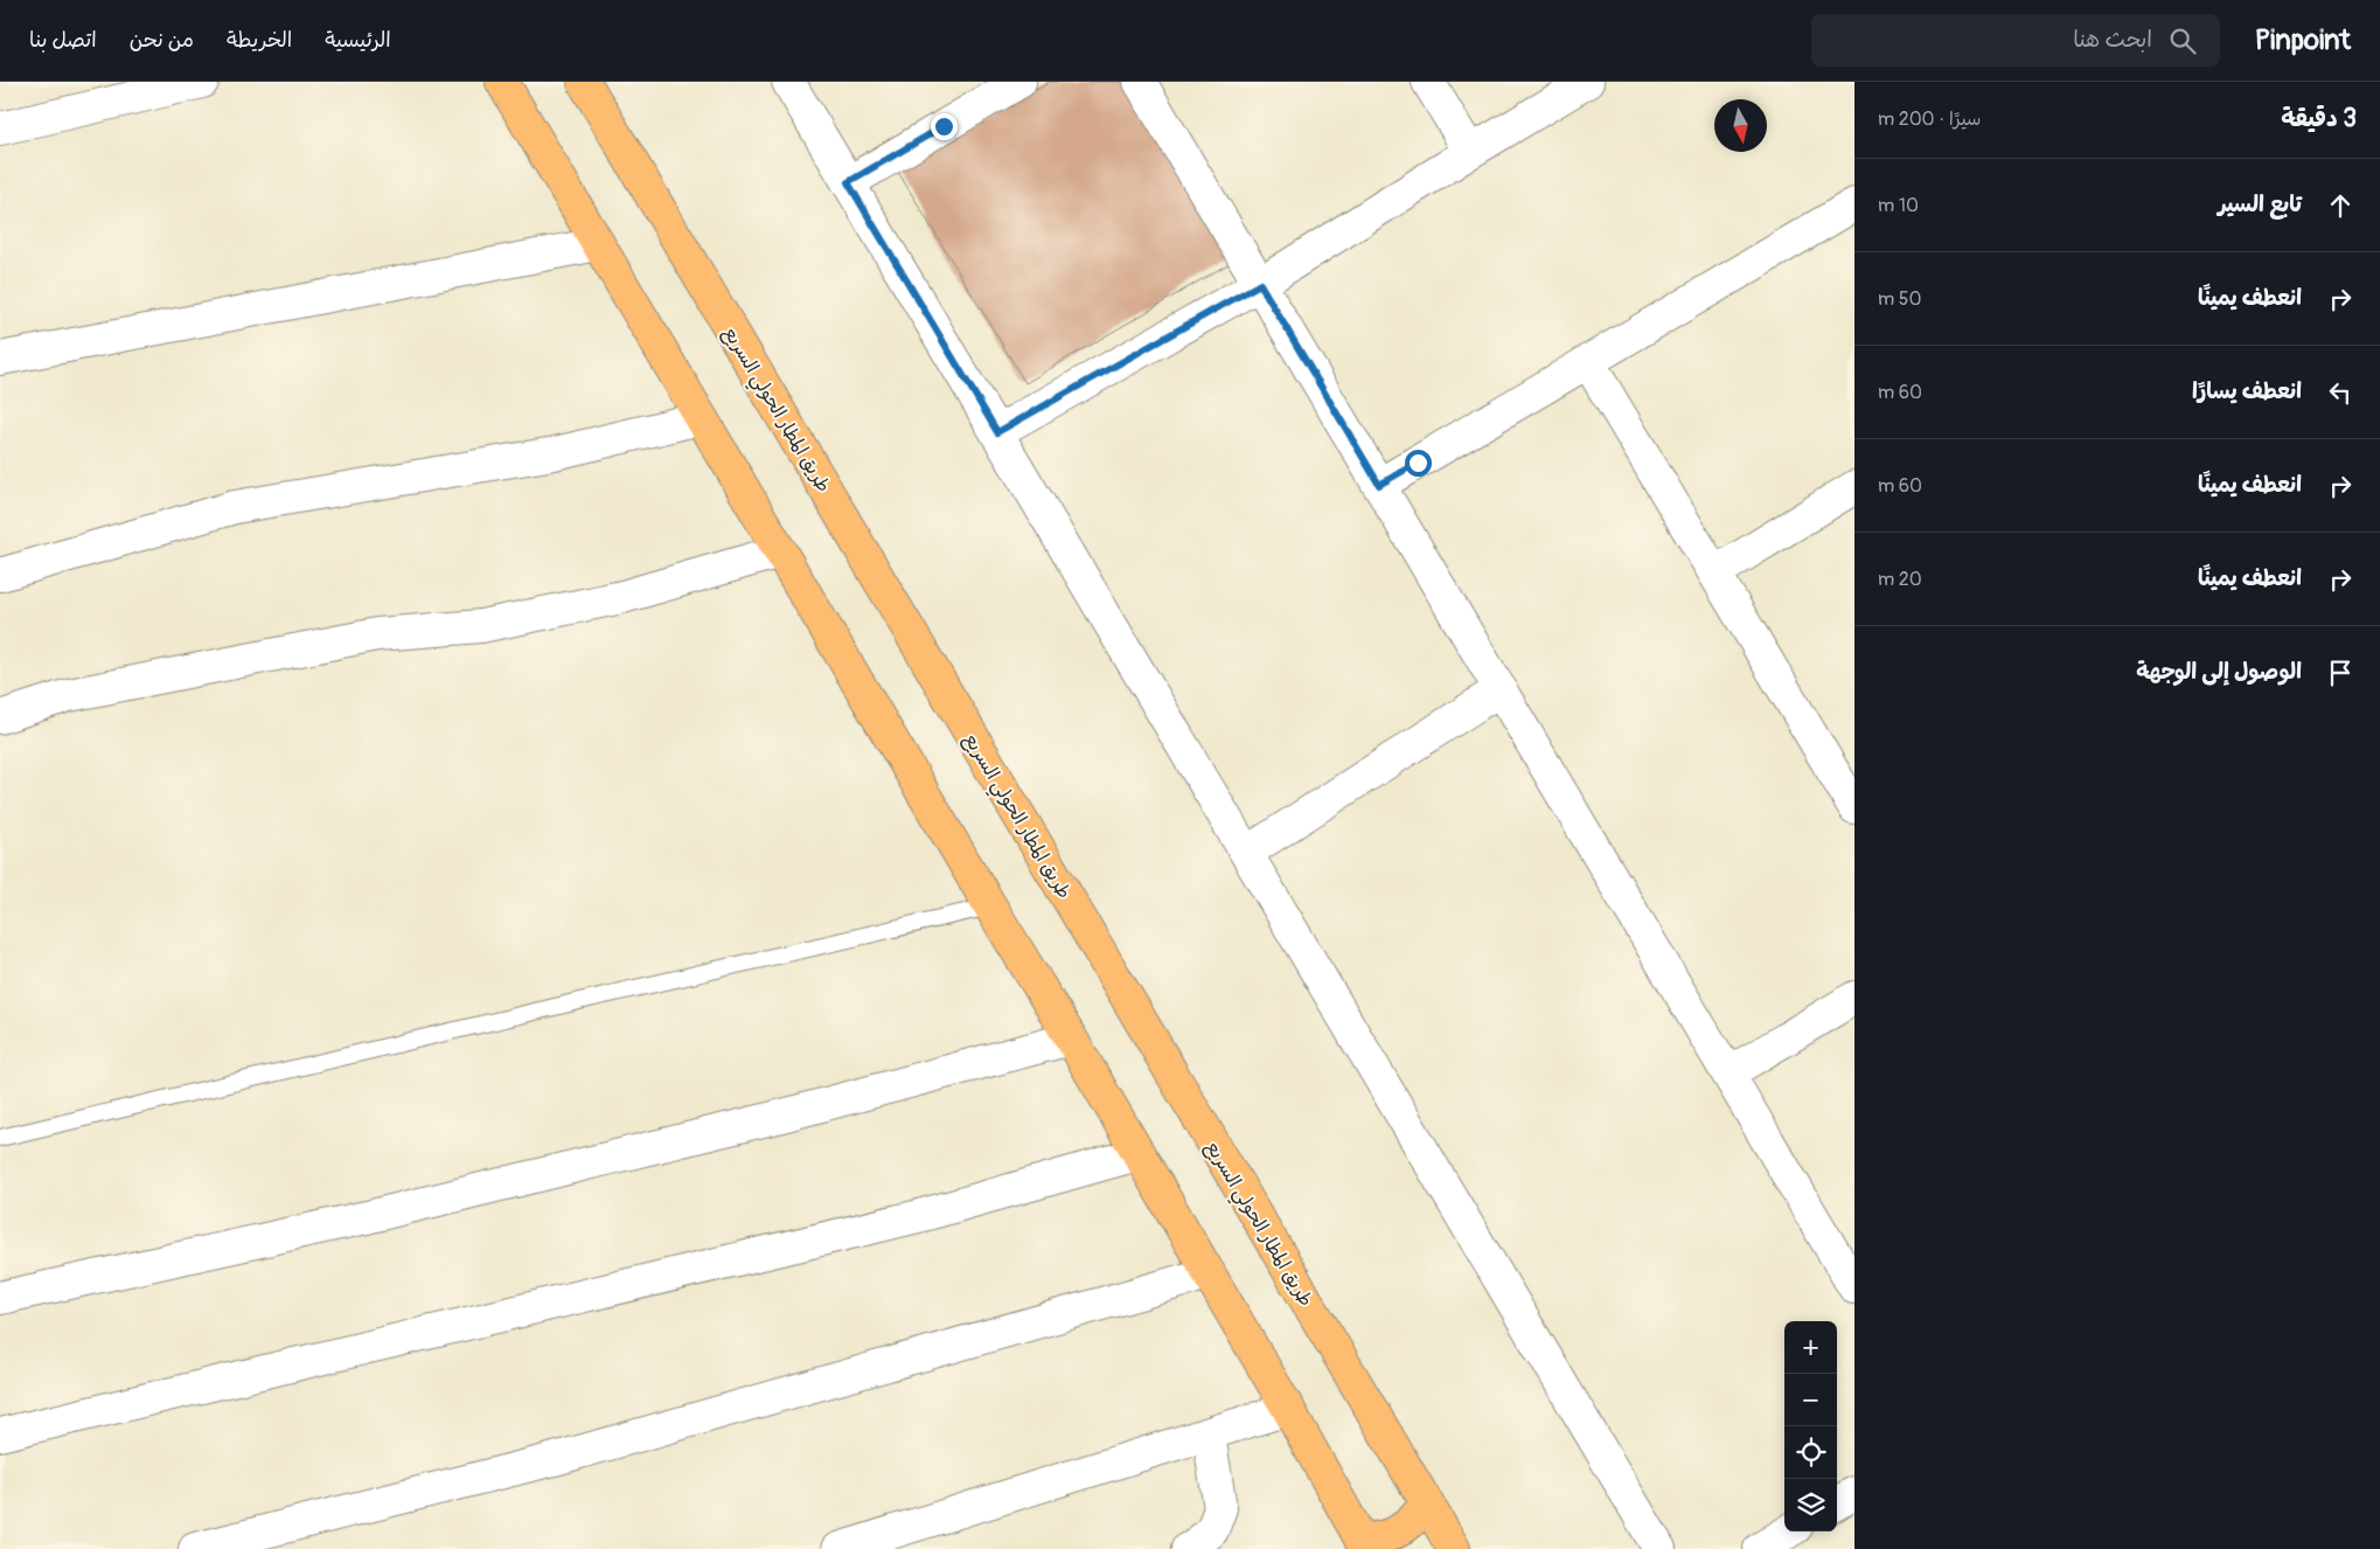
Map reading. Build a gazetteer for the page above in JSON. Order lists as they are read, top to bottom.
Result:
{
  "streets": {
    "highway": ["طريق المطار الحولي السريع"]
  },
  "north": "bottom",
  "page": {
    "header": "Pinpoint",
    "search": "ابحث هنا",
    "nav": [
      "الرئيسية",
      "الخريطة",
      "من نحن",
      "اتصل بنا"
    ],
    "heading": ["3 دقيقة", "سيرًا · 200 m"],
    "list": [
      ["تابع السير", "10 m"],
      ["انعطف يمينًا", "50 m"],
      ["انعطف يسارًا", "60 m"],
      ["انعطف يمينًا", "60 m"],
      ["انعطف يمينًا", "20 m"],
      "الوصول إلى الوجهة"
    ],
    "map_buttons": ["+", "−"]
  }
}
